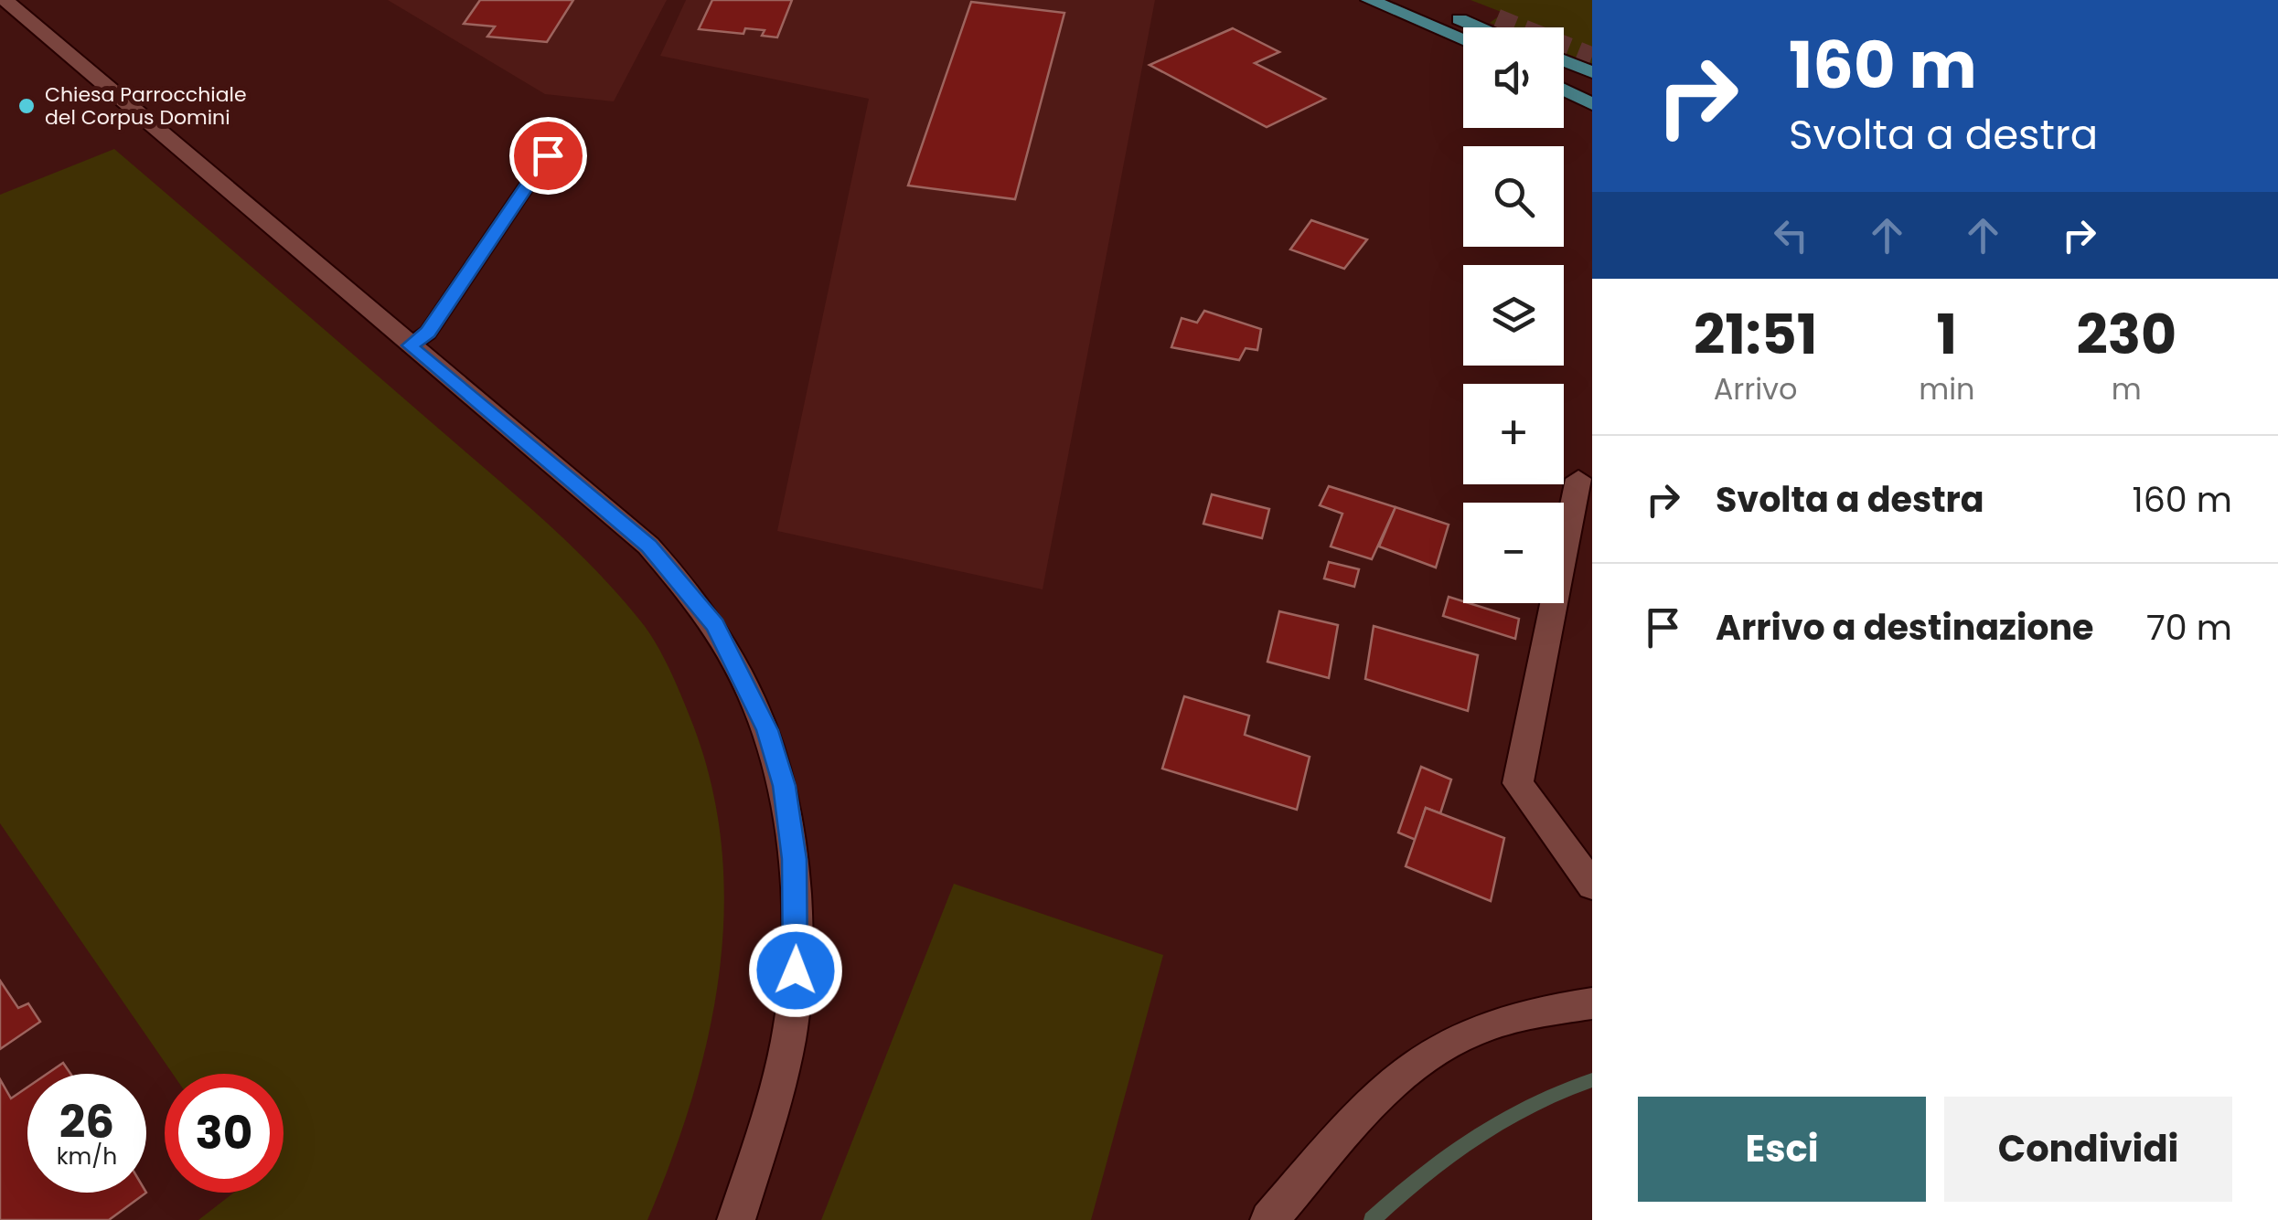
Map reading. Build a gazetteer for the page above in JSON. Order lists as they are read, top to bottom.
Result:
{
  "places": ["Chiesa Parrocchiale del Corpus Domini"],
  "page": {
    "turn": ["160 m", "Svolta a destra"],
    "map_buttons": ["+", "−"],
    "eta": [
      "21:51",
      "Arrivo",
      "1",
      "min",
      "230",
      "m"
    ],
    "list": [
      {
        "name": "Svolta a destra",
        "value": "160 m"
      },
      {
        "name": "Arrivo a destinazione",
        "value": "70 m"
      }
    ],
    "speed": "26 km/h",
    "limit": "30",
    "buttons": ["Esci", "Condividi"]
  }
}
